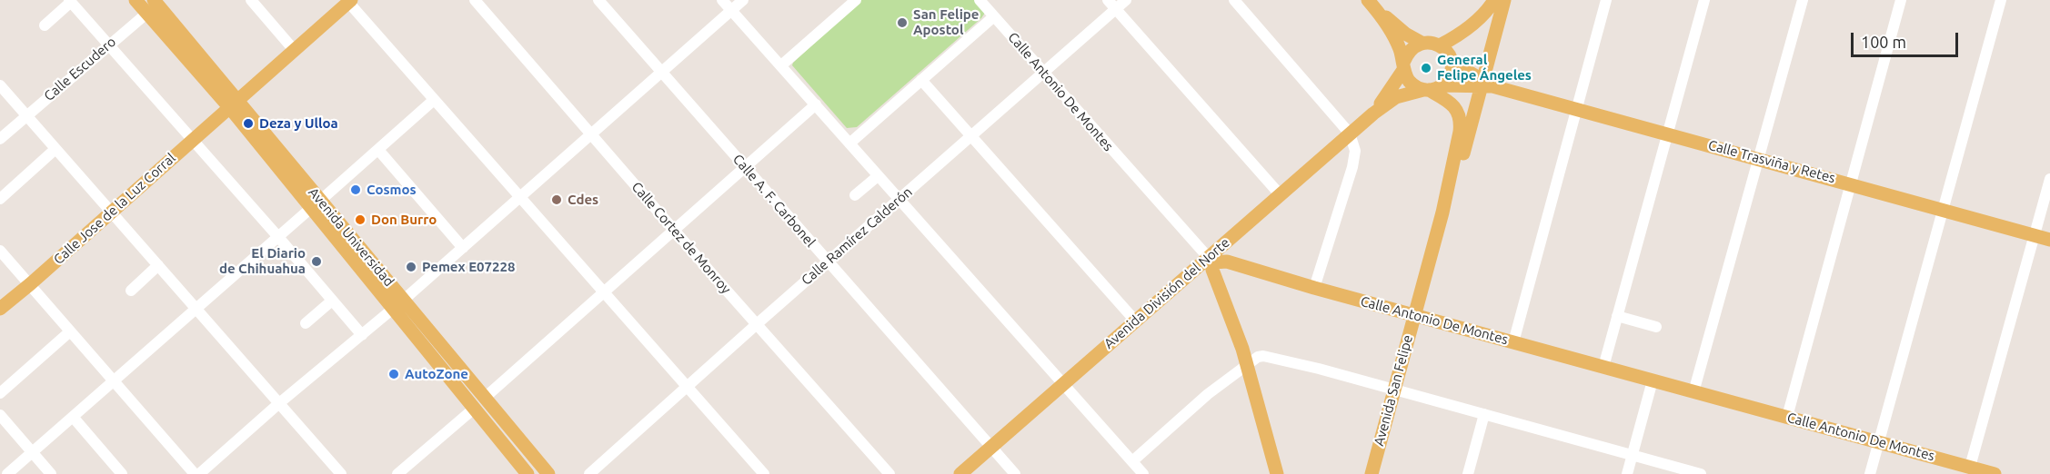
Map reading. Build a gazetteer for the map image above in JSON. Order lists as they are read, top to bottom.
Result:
{
  "streets": {
    "main road": [
      "Calle Antonio De Montes",
      "Calle Trasviña y Retes",
      "Calle Jose de la Luz Corral",
      "Avenida Universidad",
      "Avenida División del Norte",
      "Avenida San Felipe"
    ],
    "street": [
      "Calle Escudero",
      "Calle A. F. Carbonel",
      "Calle Ramírez Calderón",
      "Calle Cortez de Monroy"
    ]
  },
  "crossings": [
    ["Calle Escudero", "Avenida Universidad"],
    ["Calle Antonio De Montes", "Calle Ramírez Calderón"],
    ["Calle Antonio De Montes", "Avenida División del Norte"],
    ["Calle Antonio De Montes", "Avenida San Felipe"],
    ["Calle Trasviña y Retes", "Avenida División del Norte"],
    ["Calle Trasviña y Retes", "Avenida San Felipe"],
    ["Calle A. F. Carbonel", "Calle Ramírez Calderón"],
    ["Calle A. F. Carbonel", "Avenida División del Norte"],
    ["Calle Jose de la Luz Corral", "Avenida Universidad"],
    ["Calle Ramírez Calderón", "Calle Cortez de Monroy"],
    ["Avenida División del Norte", "Avenida San Felipe"]
  ],
  "places": [
    "San Felipe Apostol",
    "General Felipe Ángeles",
    "Deza y Ulloa",
    "Cosmos",
    "Cdes",
    "Don Burro",
    "El Diario de Chihuahua",
    "Pemex E07228",
    "AutoZone"
  ],
  "scale_bar": "100 m"
}
